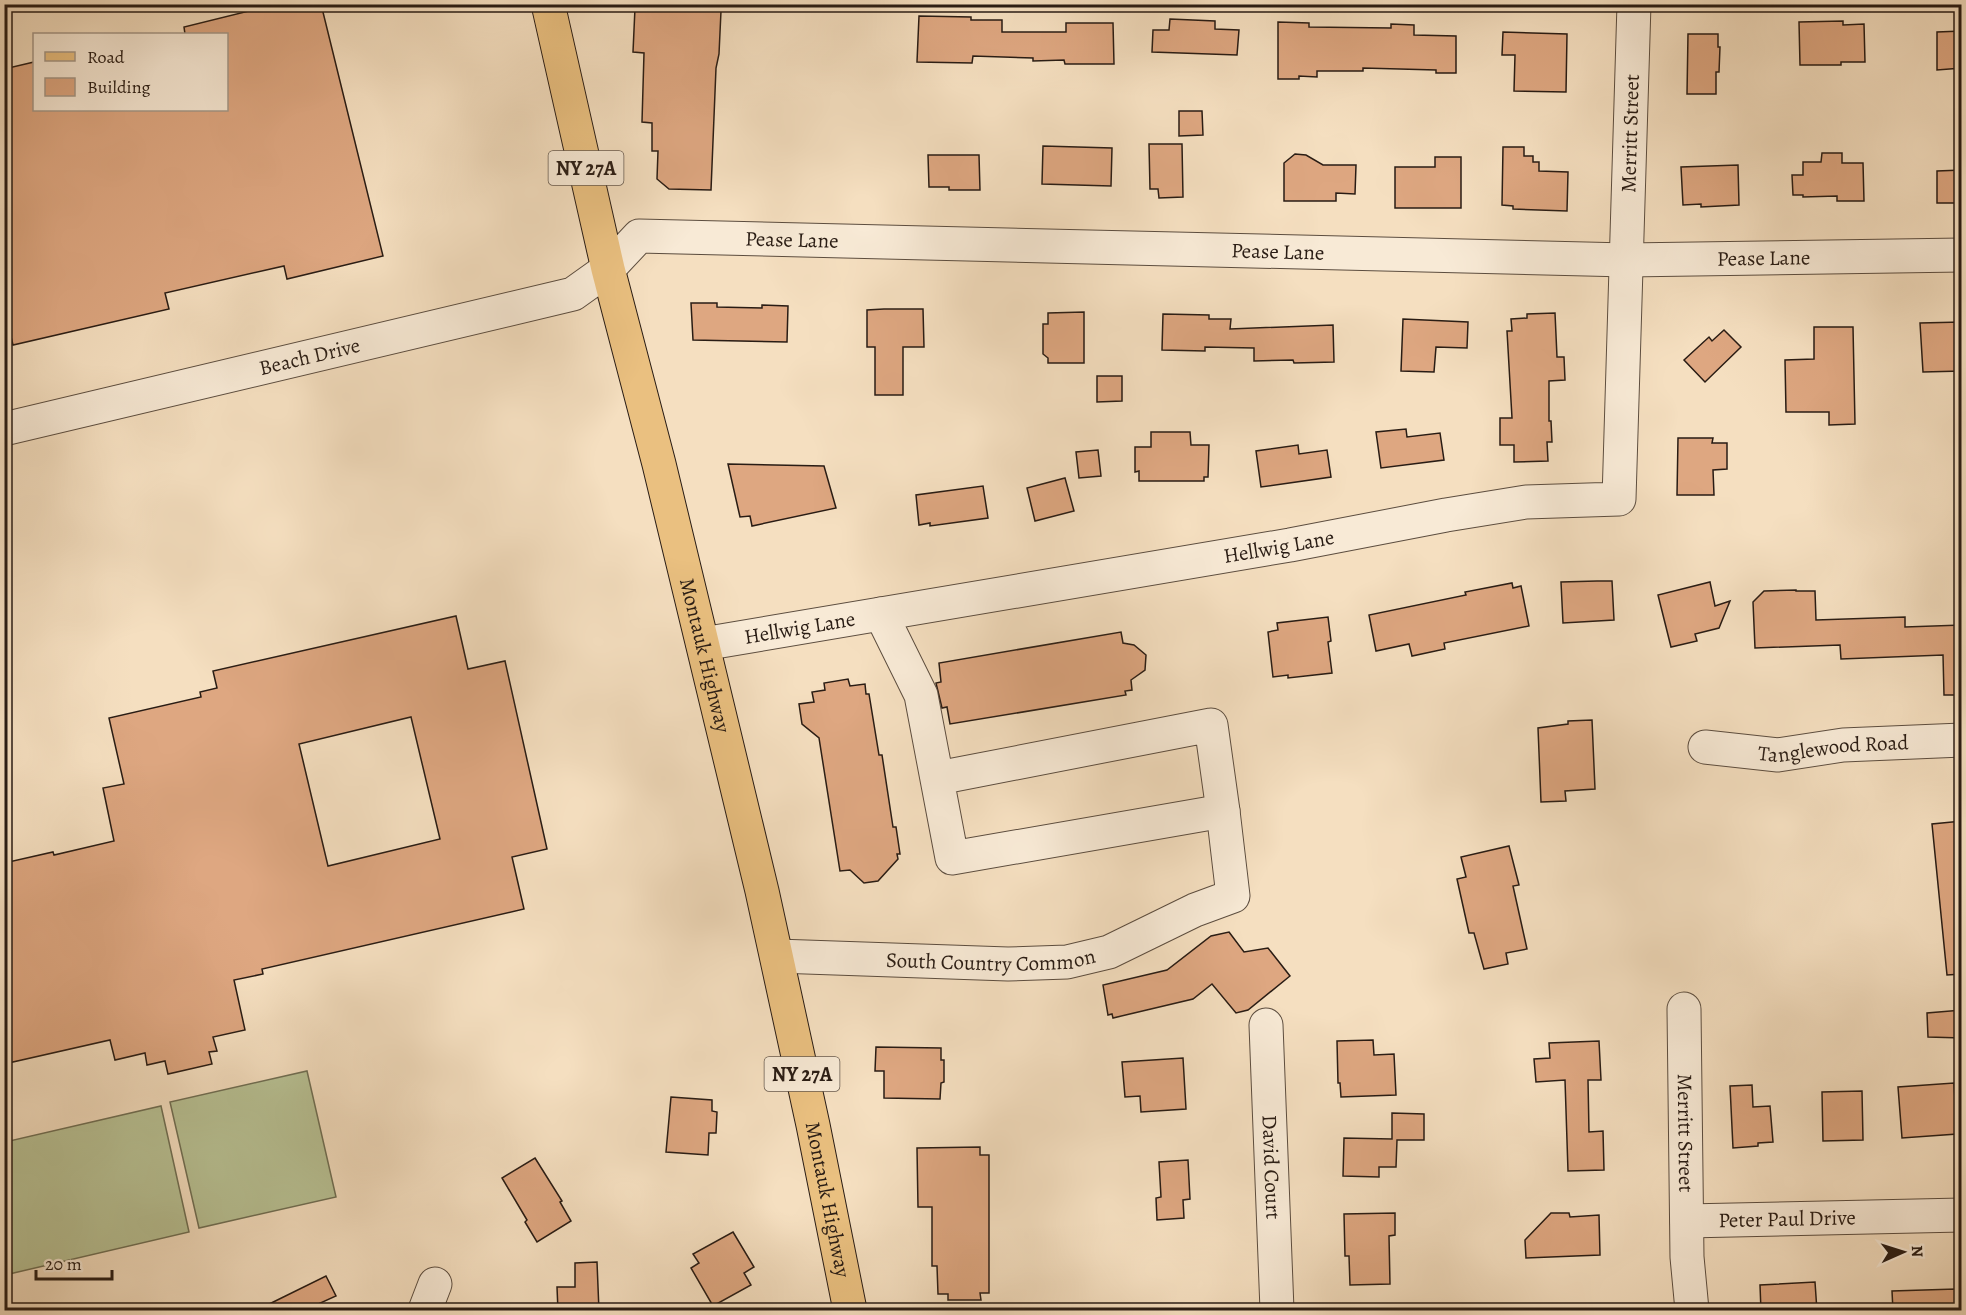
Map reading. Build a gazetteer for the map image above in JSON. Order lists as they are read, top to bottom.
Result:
{
  "streets": {
    "main road": ["NY 27A", "Montauk Highway"],
    "street": [
      "Merritt Street",
      "Pease Lane",
      "Beach Drive",
      "Hellwig Lane",
      "Tanglewood Road",
      "South Country Common",
      "David Court",
      "Peter Paul Drive"
    ]
  },
  "crossings": [
    ["Merritt Street", "Pease Lane"],
    ["Merritt Street", "Hellwig Lane"],
    ["Merritt Street", "Peter Paul Drive"],
    ["Pease Lane", "Beach Drive"],
    ["Pease Lane", "Hellwig Lane"],
    ["Pease Lane", "Montauk Highway"],
    ["Beach Drive", "Montauk Highway"],
    ["Hellwig Lane", "Montauk Highway"],
    ["Montauk Highway", "South Country Common"]
  ],
  "legend": ["Road", "Building"],
  "scale_bar": "20 m",
  "north": "right"
}
